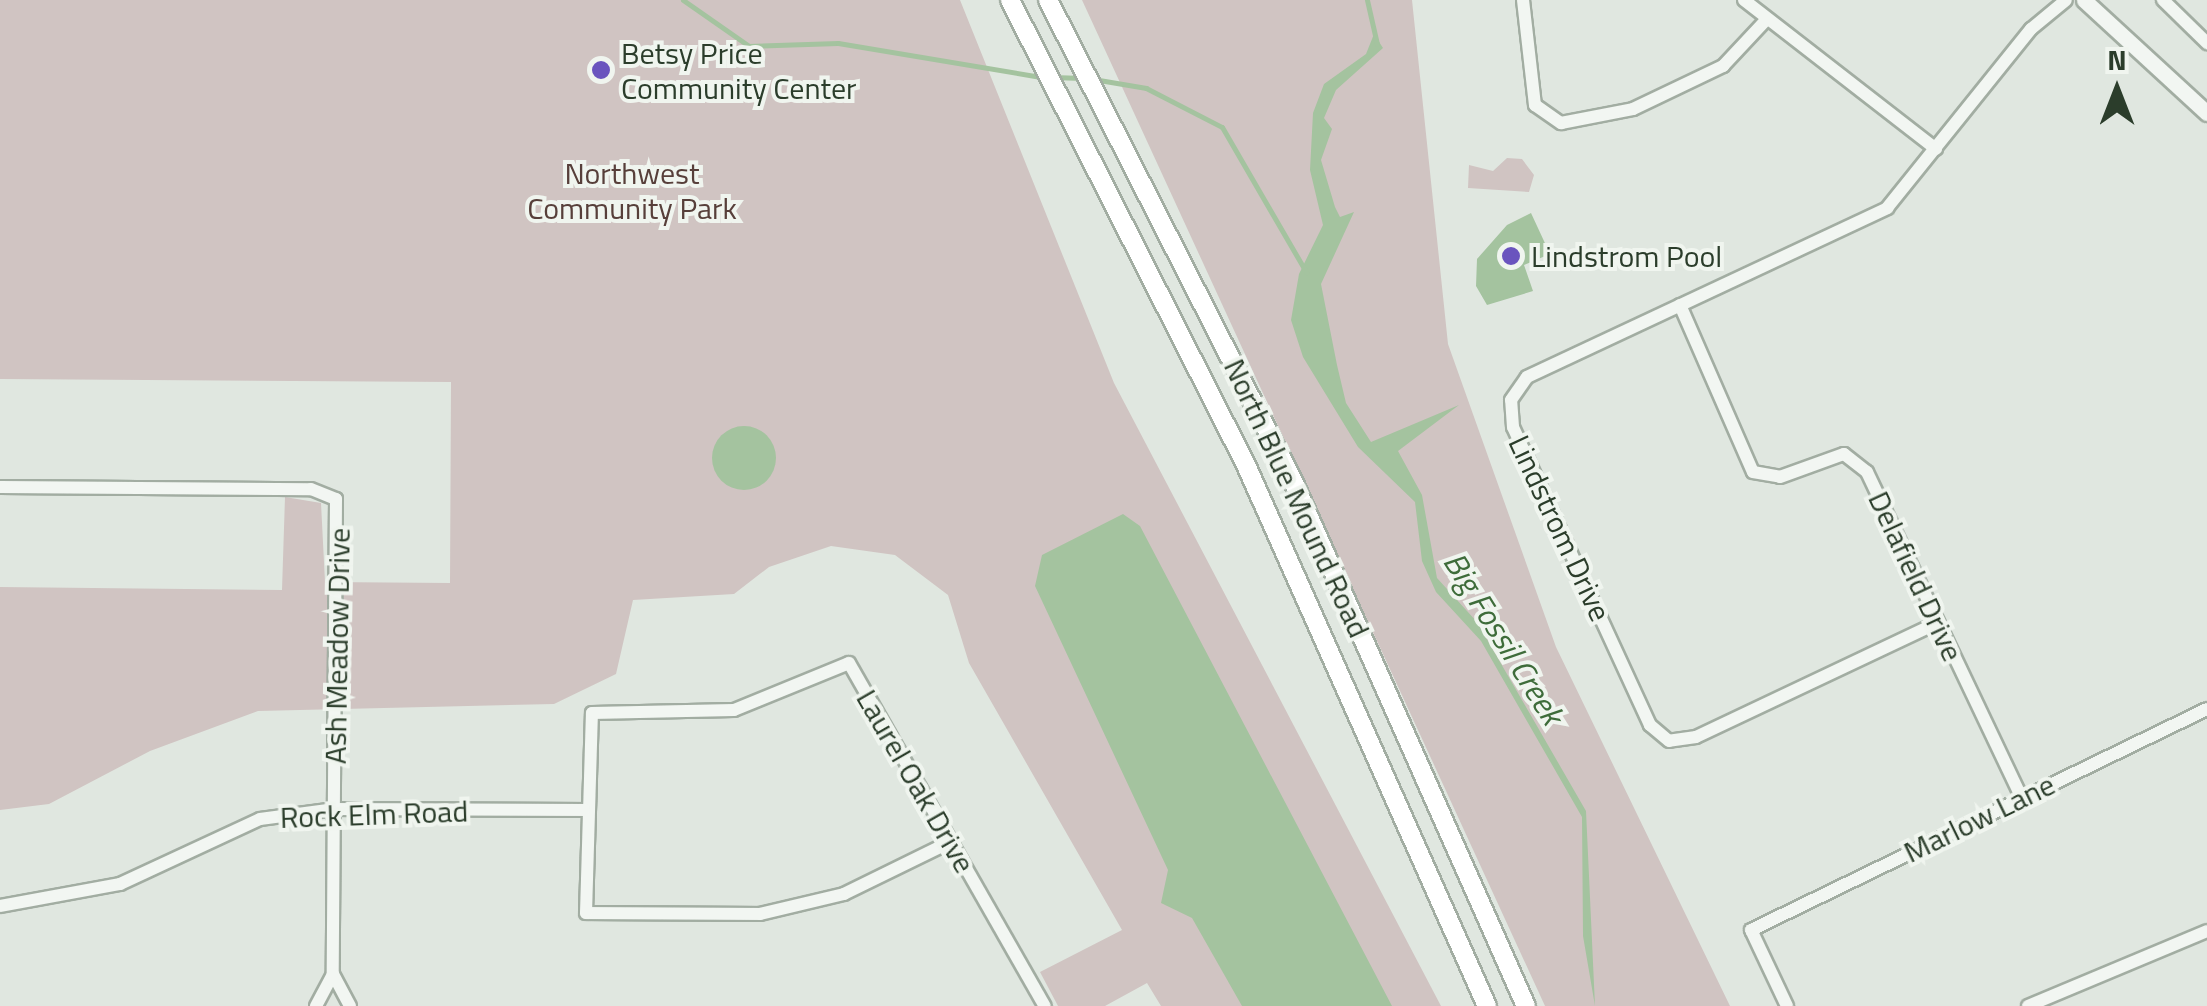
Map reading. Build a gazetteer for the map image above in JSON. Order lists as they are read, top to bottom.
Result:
{
  "streets": {
    "main road": ["North Blue Mound Road"],
    "street": [
      "Lindstrom Drive",
      "Delafield Drive",
      "Ash Meadow Drive",
      "Laurel Oak Drive",
      "Rock Elm Road",
      "Marlow Lane"
    ]
  },
  "crossings": [
    ["Lindstrom Drive", "Delafield Drive"],
    ["Delafield Drive", "Marlow Lane"],
    ["Ash Meadow Drive", "Rock Elm Road"],
    ["Laurel Oak Drive", "Rock Elm Road"]
  ],
  "water": ["Big Fossil Creek"],
  "parks": ["Northwest Community Park"],
  "places": ["Betsy Price Community Center", "Lindstrom Pool"],
  "north": "top"
}
